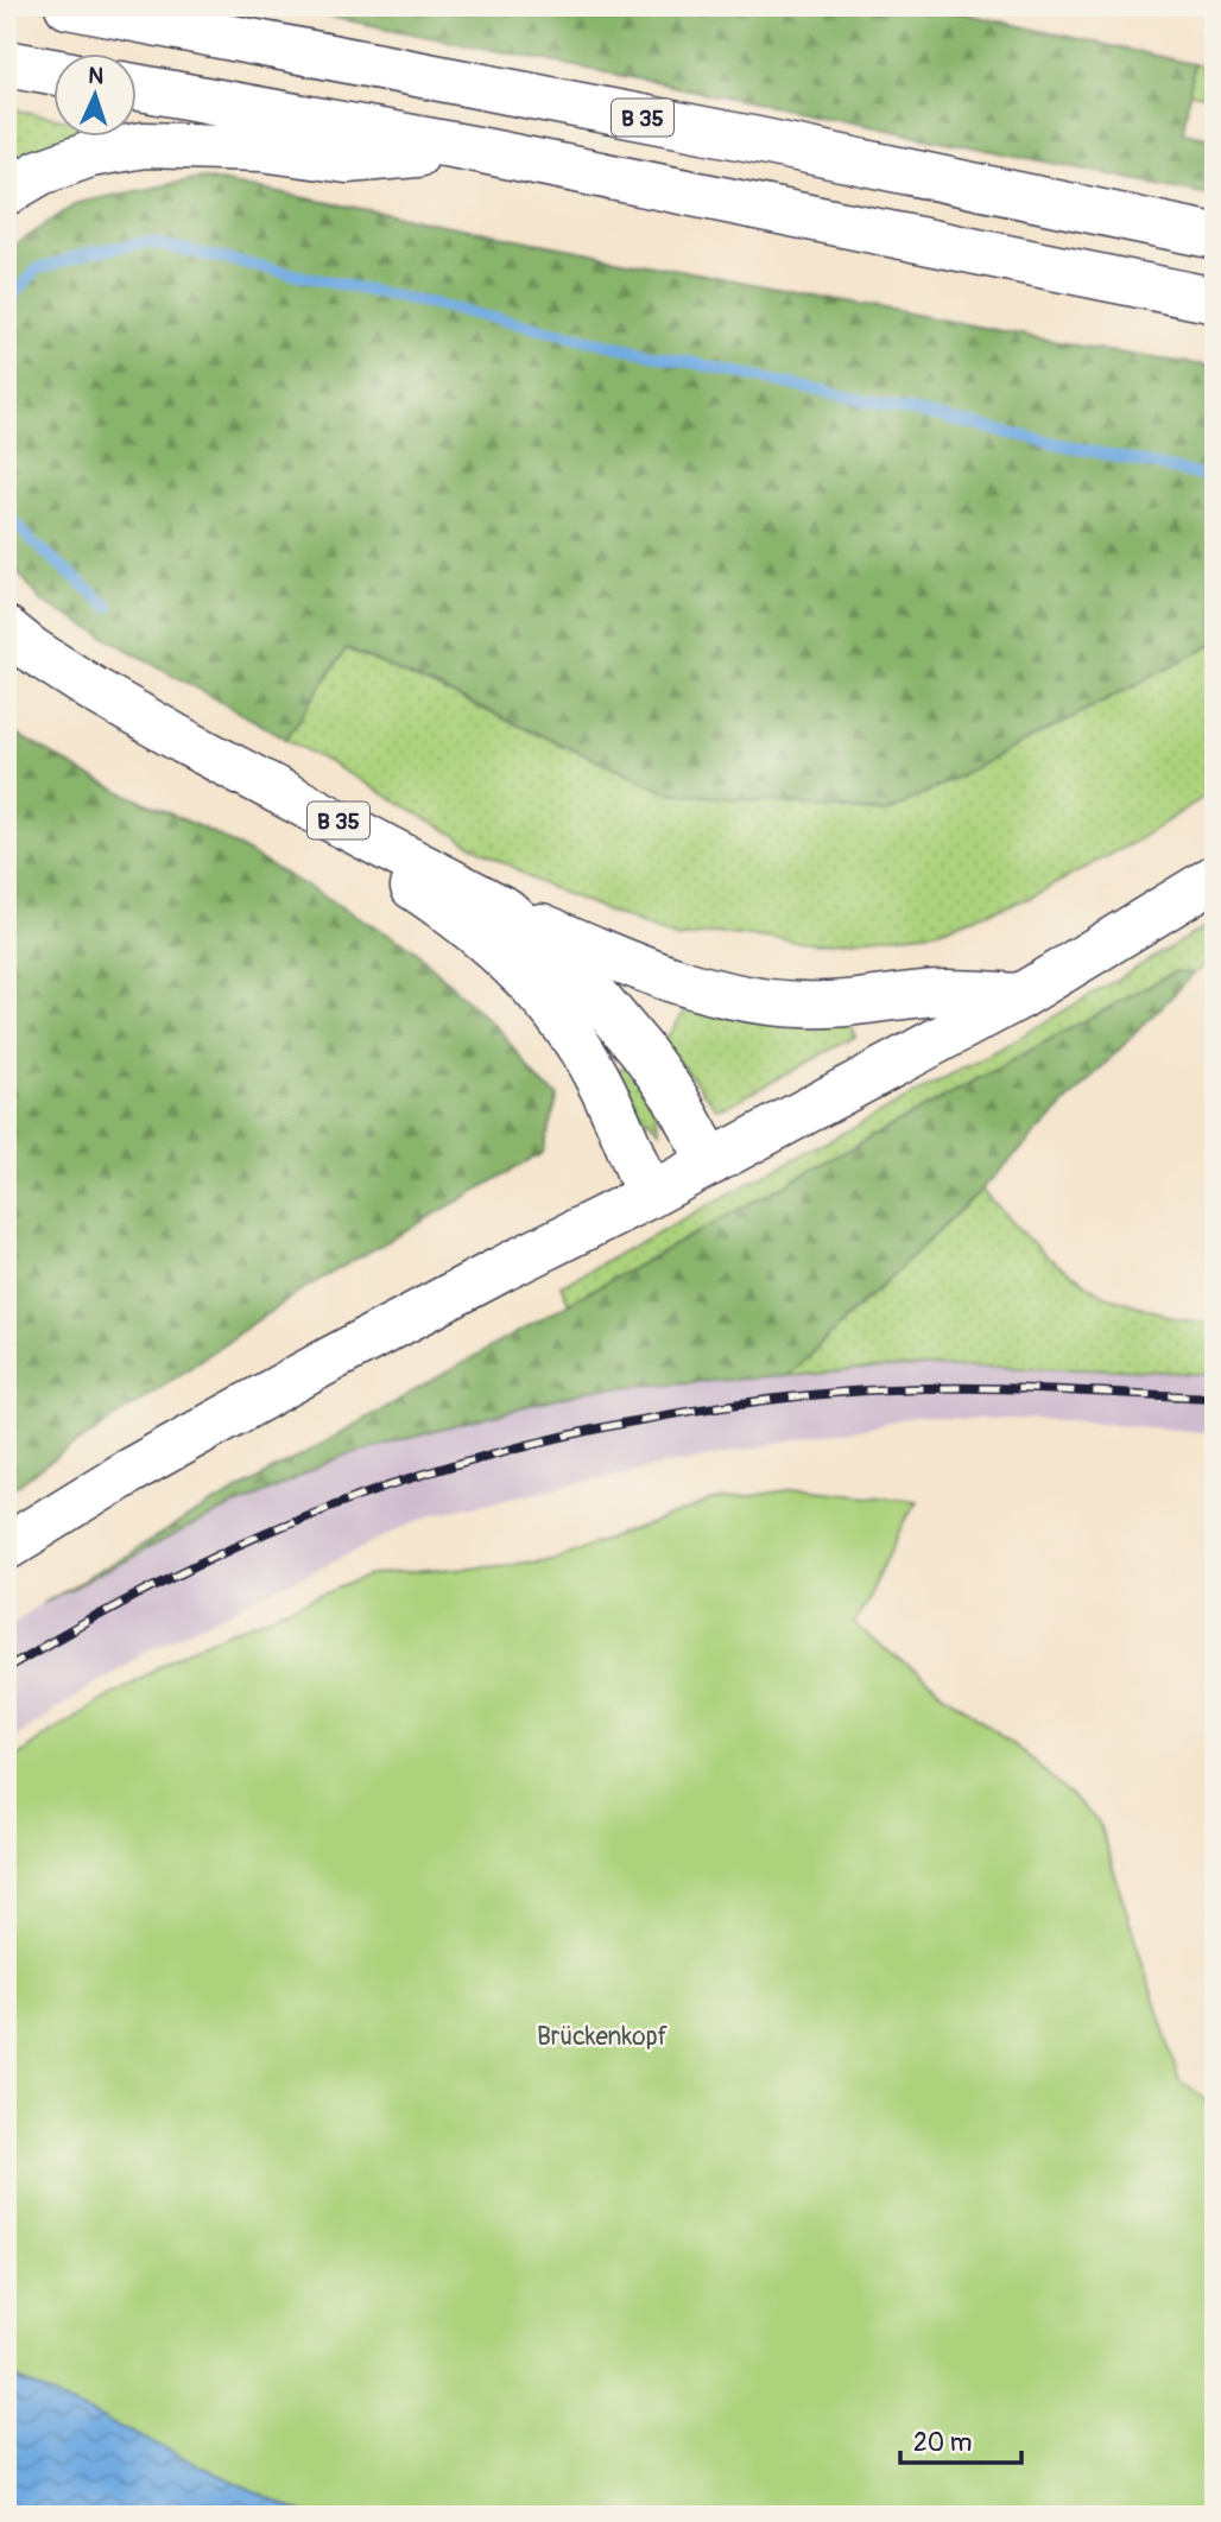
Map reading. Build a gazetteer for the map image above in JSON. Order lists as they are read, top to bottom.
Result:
{
  "streets": {
    "main road": ["B 35"]
  },
  "parks": ["Brückenkopf"],
  "scale_bar": "20 m",
  "north": "top"
}
